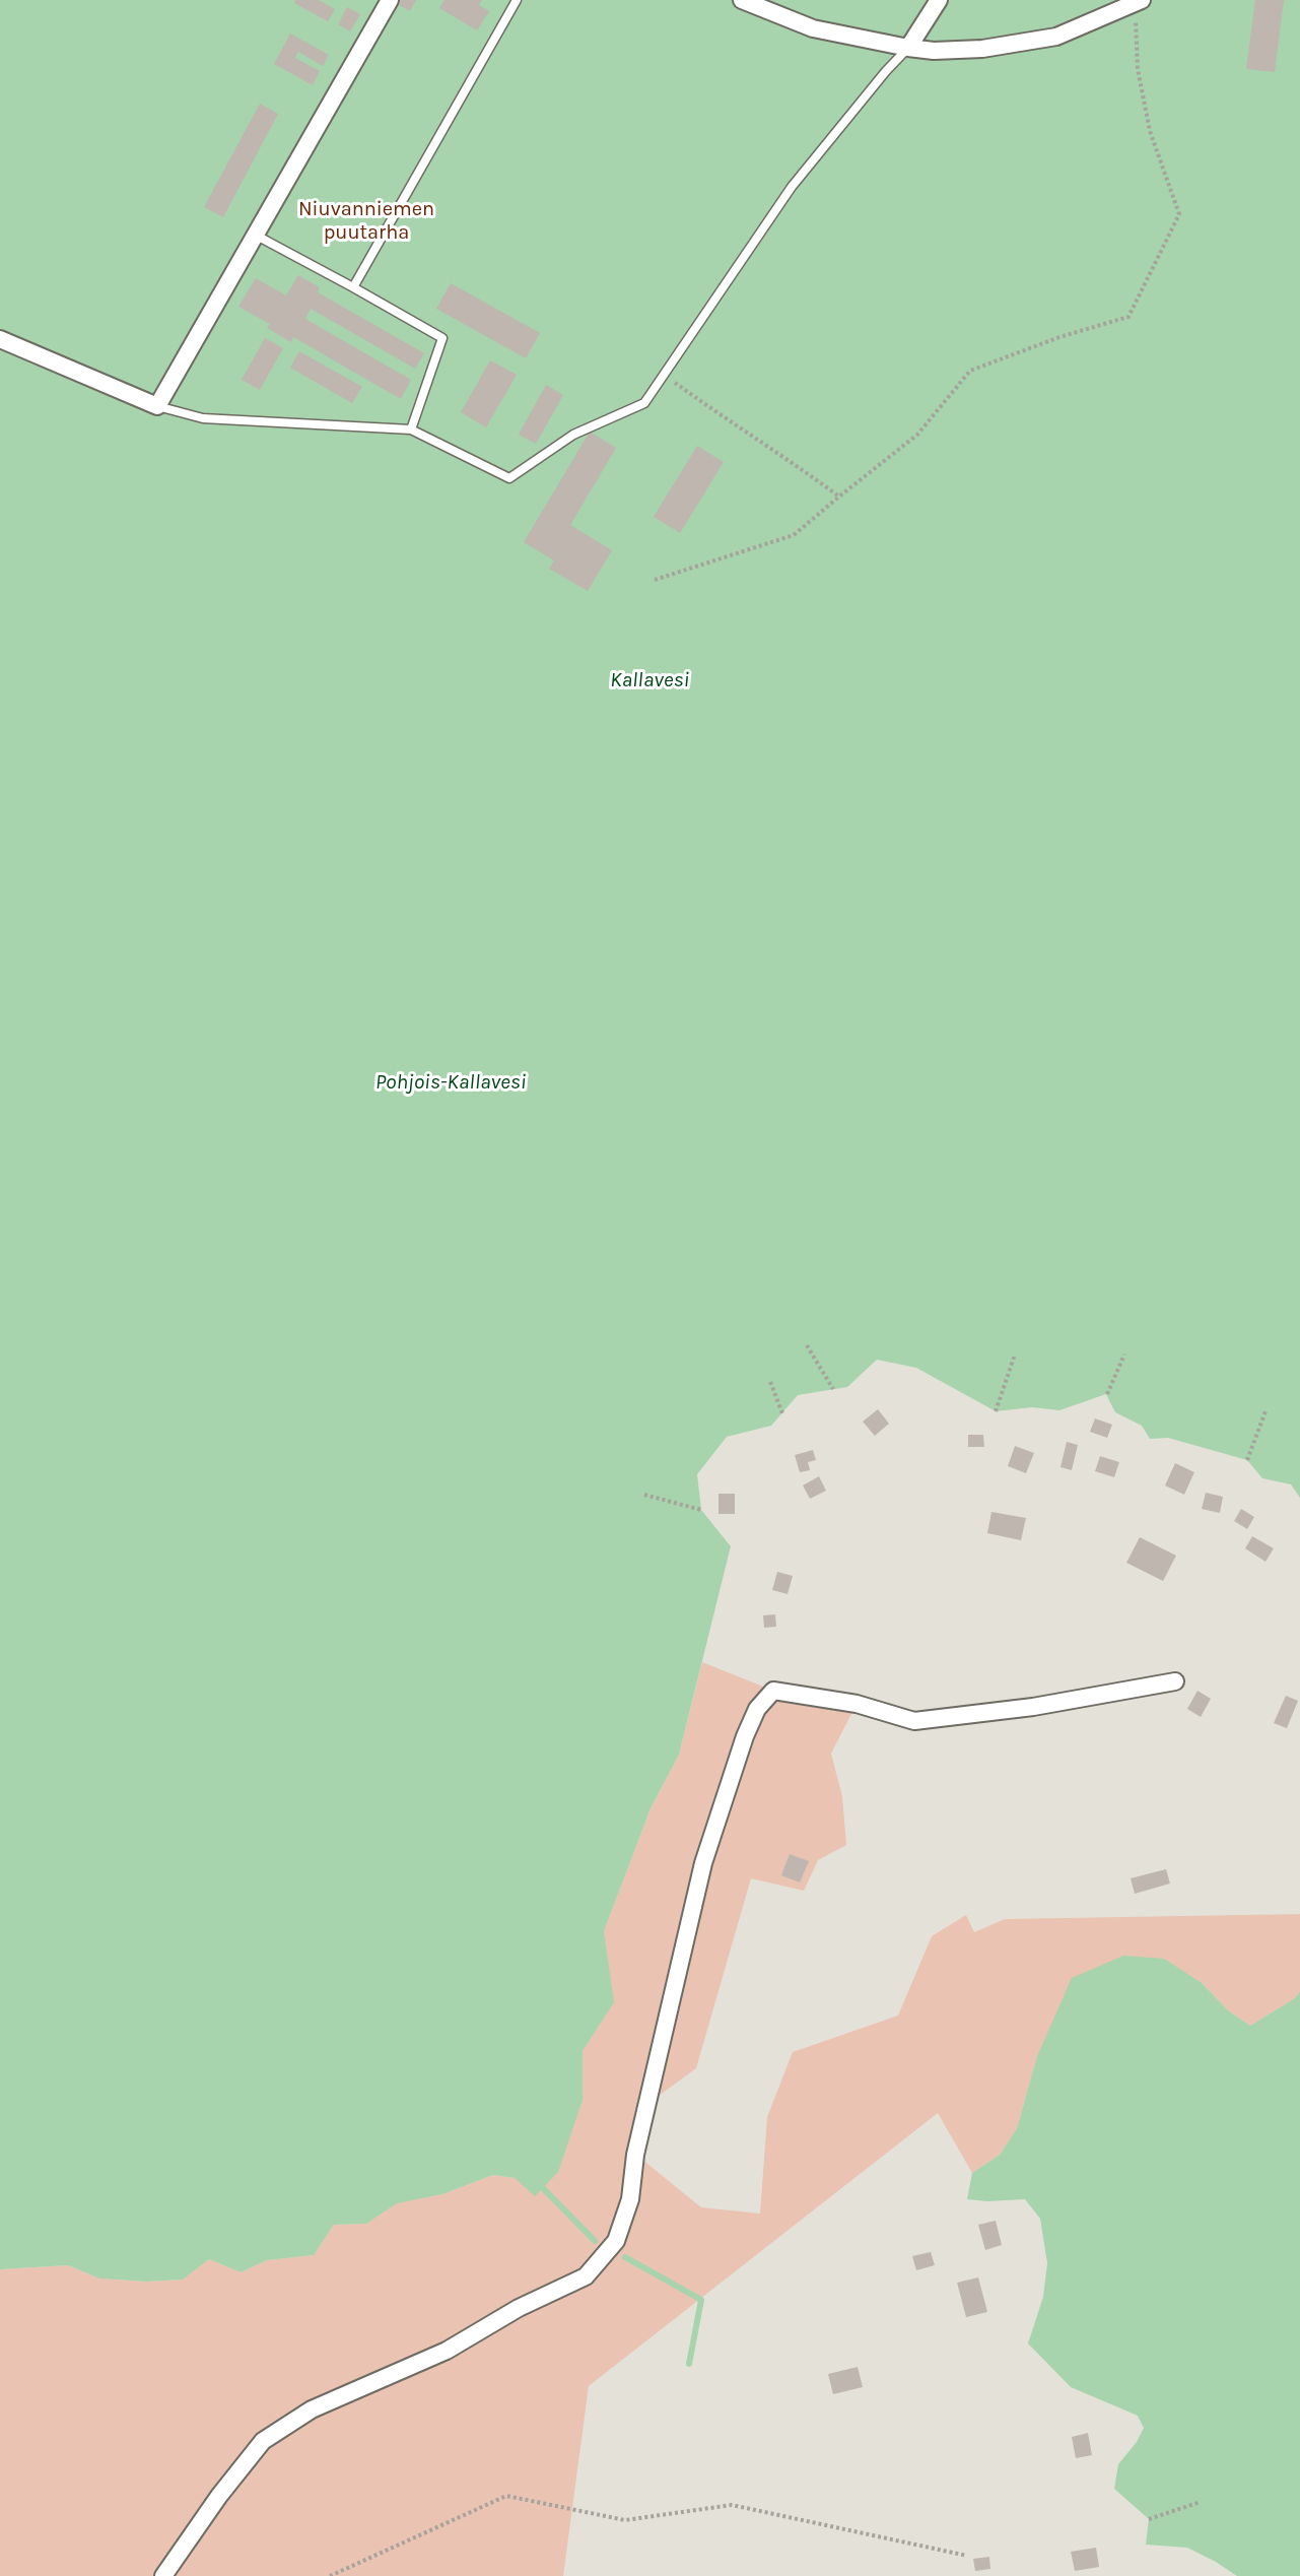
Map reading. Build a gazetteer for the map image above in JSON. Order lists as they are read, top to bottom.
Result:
{
  "water": ["Kallavesi", "Pohjois-Kallavesi"],
  "parks": ["Niuvanniemen puutarha"]
}
